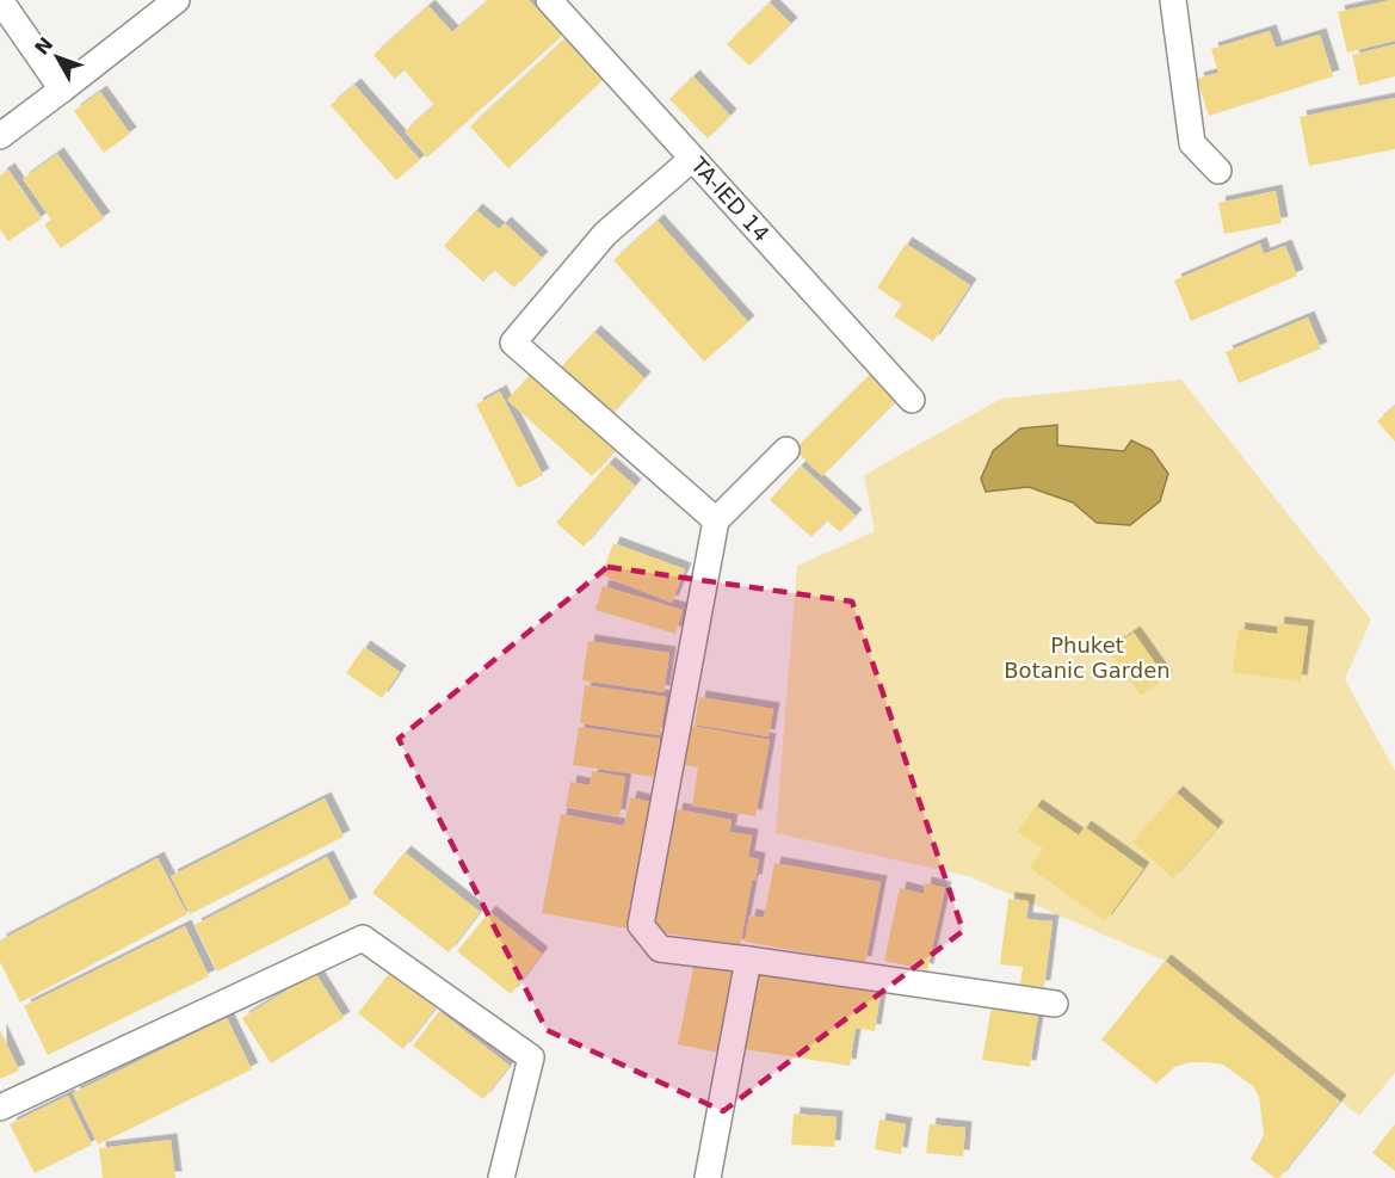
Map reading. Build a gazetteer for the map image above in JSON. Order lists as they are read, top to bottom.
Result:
{
  "streets": {
    "street": ["TA-IED 14"]
  },
  "parks": ["Phuket Botanic Garden"],
  "north": "top left"
}
